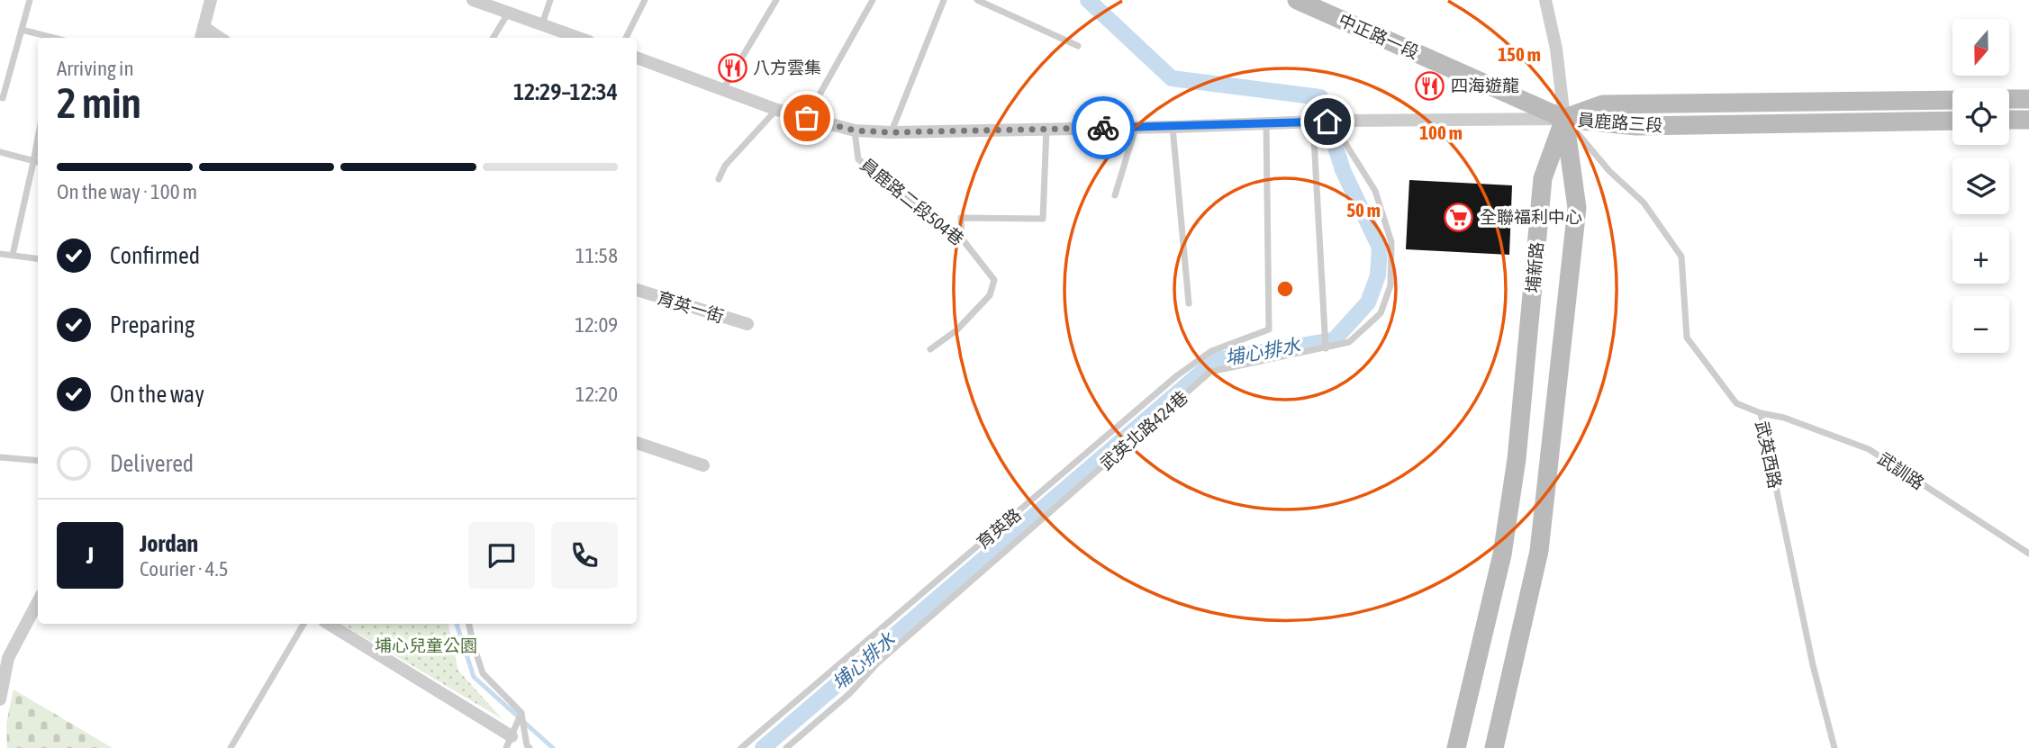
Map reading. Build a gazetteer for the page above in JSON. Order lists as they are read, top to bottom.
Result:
{
  "streets": {
    "street": [
      "中正路一段",
      "員鹿路三段",
      "埔新路",
      "育英一街"
    ],
    "lane": [
      "員鹿路二段504巷",
      "武英北路424巷",
      "武英西路",
      "武訓路",
      "育英路"
    ]
  },
  "crossings": [
    ["中正路一段", "員鹿路三段"],
    ["中正路一段", "埔新路"],
    ["中正路一段", "武英西路"],
    ["員鹿路三段", "埔新路"],
    ["員鹿路三段", "武英西路"],
    ["埔新路", "武英西路"],
    ["武英西路", "武訓路"]
  ],
  "water": ["埔心排水"],
  "parks": ["埔心兒童公園"],
  "places": {
    "restaurant": ["八方雲集", "四海遊龍"],
    "supermarket": ["全聯福利中心"]
  },
  "north": "bottom",
  "page": {
    "map_buttons": ["+", "−"],
    "heading": ["2 min", "Arriving in", "12:29–12:34"],
    "panel": ["Jordan", "Courier · 4.5"],
    "bar": "On the way · 100 m",
    "list": [
      ["Confirmed", "11:58"],
      ["Preparing", "12:09"],
      ["On the way", "12:20"],
      "Delivered"
    ],
    "round": "J"
  },
  "rings": ["150 m", "100 m", "50 m"]
}
